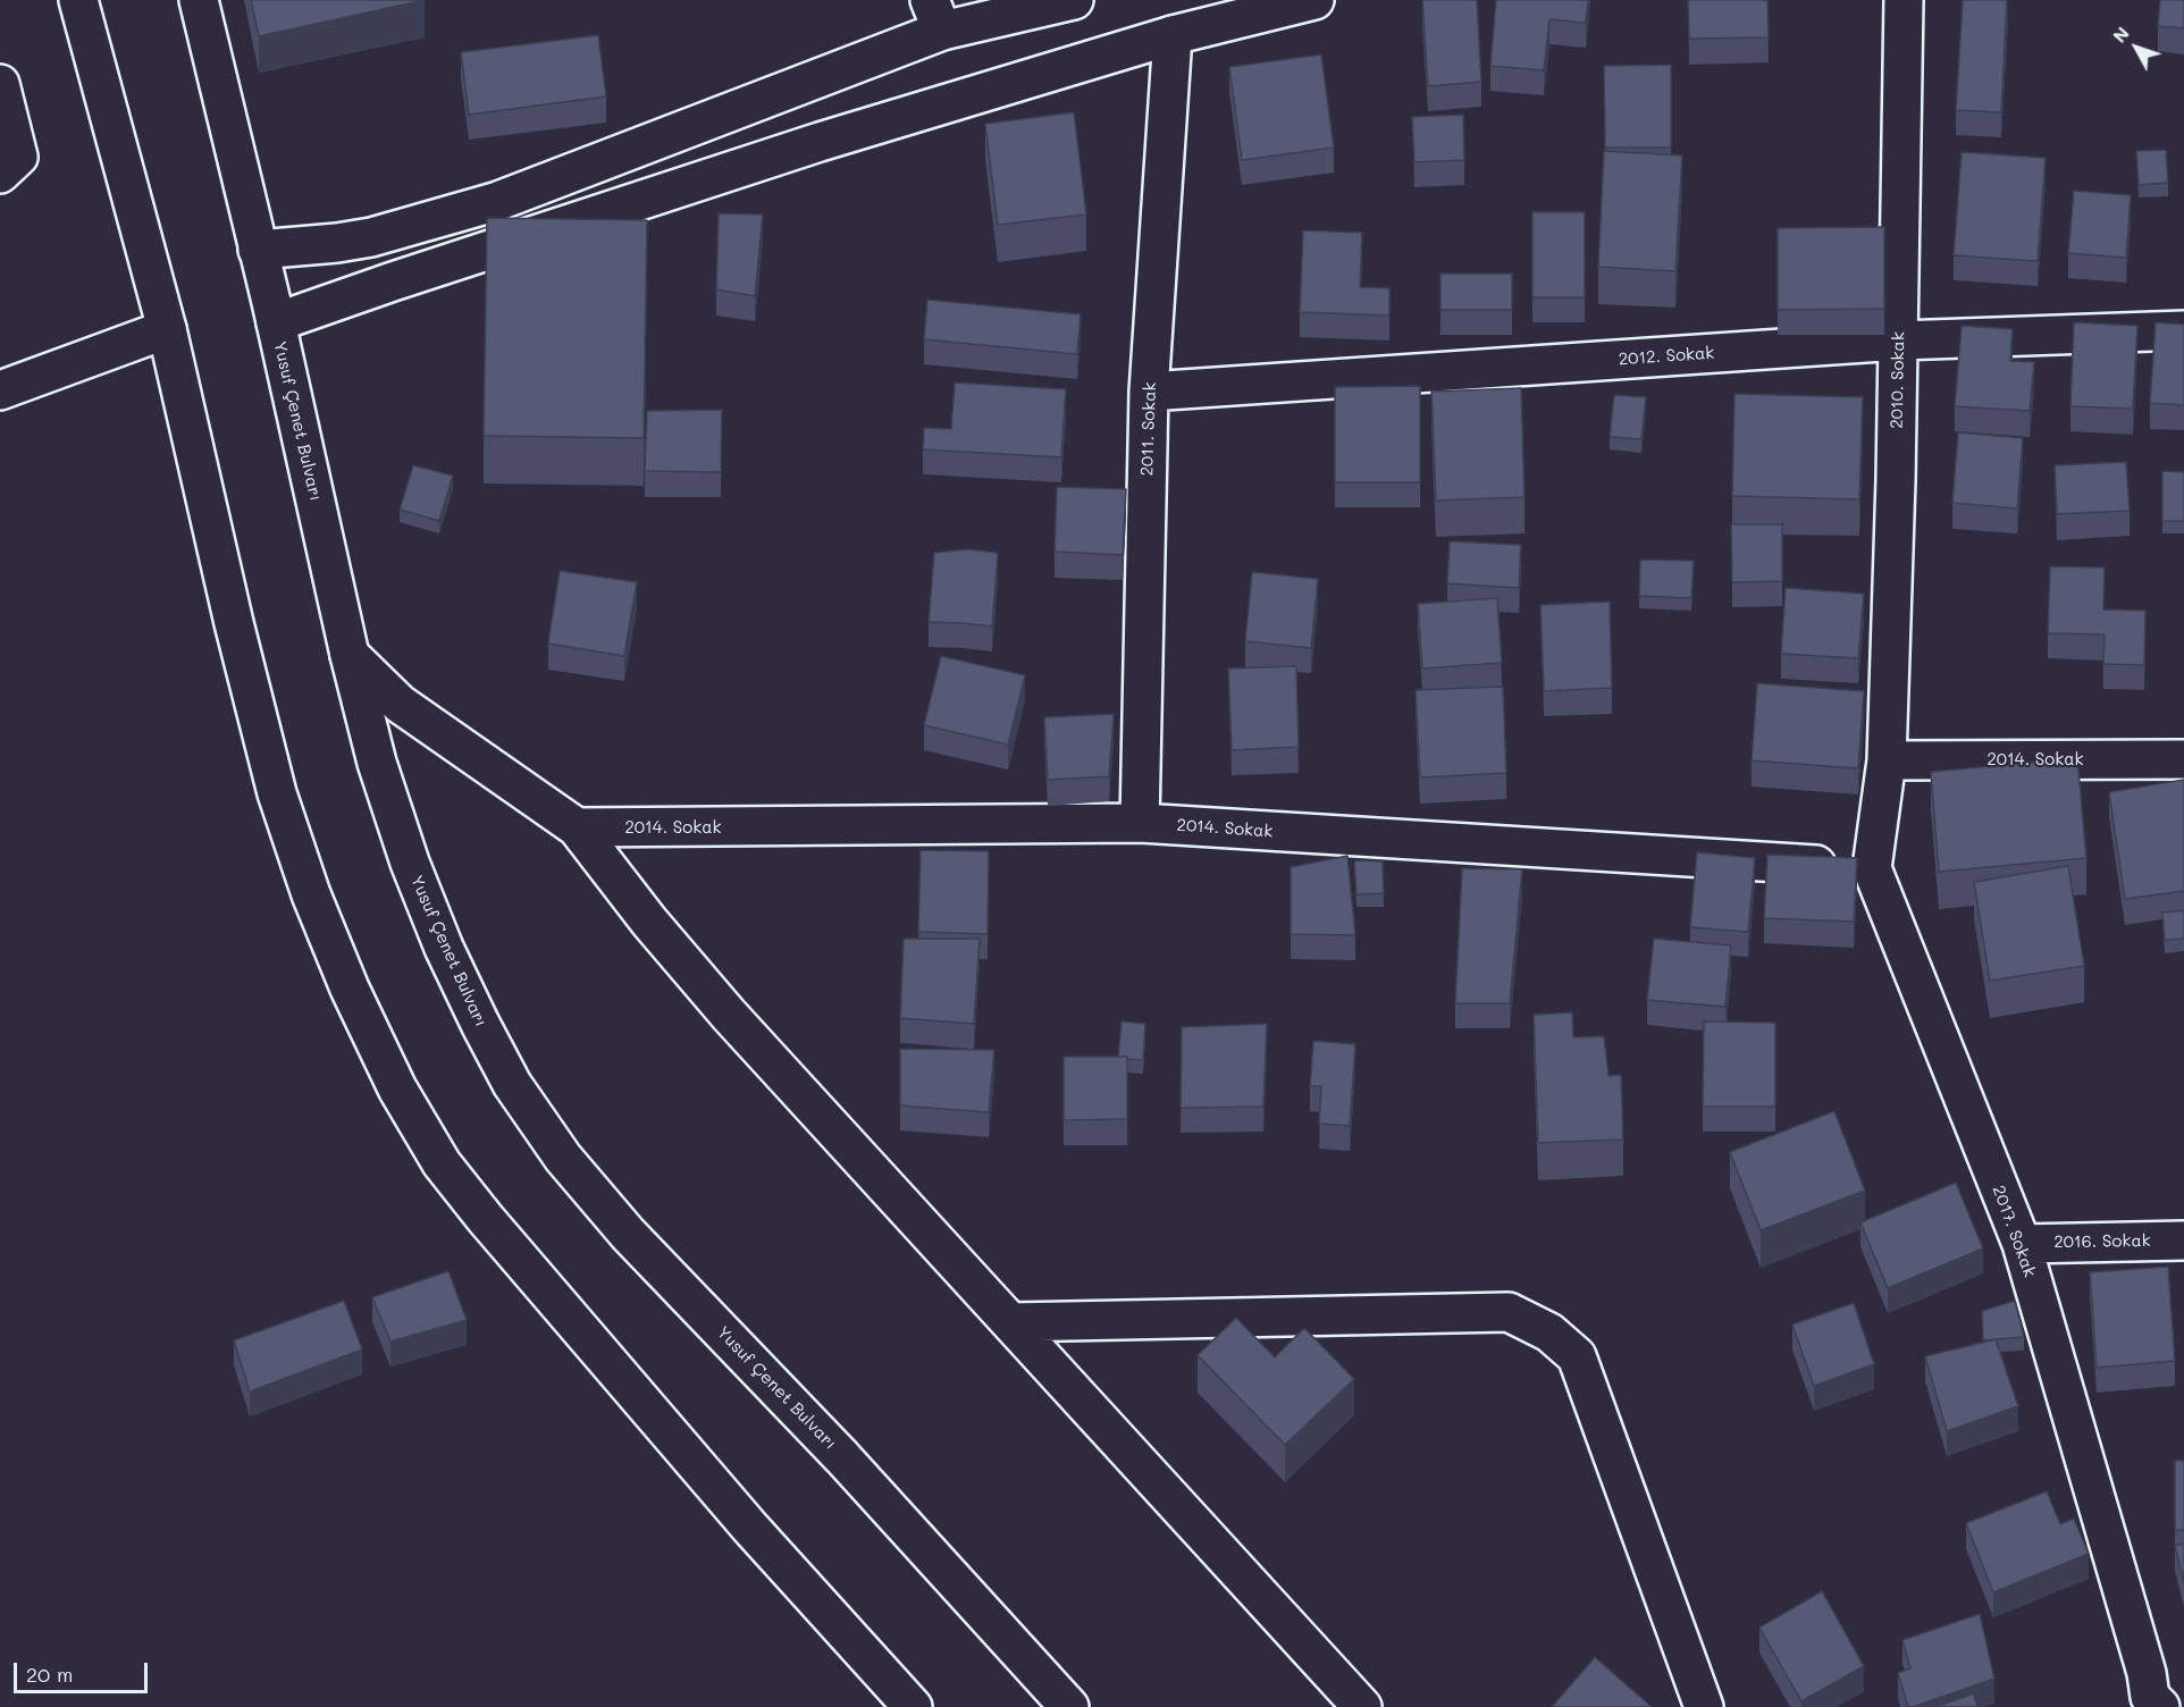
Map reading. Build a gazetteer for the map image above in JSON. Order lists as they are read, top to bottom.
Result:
{
  "streets": {
    "main road": [
      "2012. Sokak",
      "2010. Sokak",
      "Yusuf Çenet Bulvarı",
      "2011. Sokak",
      "2014. Sokak",
      "2017. Sokak",
      "2016. Sokak"
    ]
  },
  "crossings": [
    ["2012. Sokak", "2010. Sokak"],
    ["2012. Sokak", "2011. Sokak"],
    ["2010. Sokak", "2014. Sokak"],
    ["2010. Sokak", "2017. Sokak"],
    ["2011. Sokak", "2014. Sokak"],
    ["2014. Sokak", "2017. Sokak"],
    ["2017. Sokak", "2016. Sokak"]
  ],
  "scale_bar": "20 m",
  "north": "top left"
}
